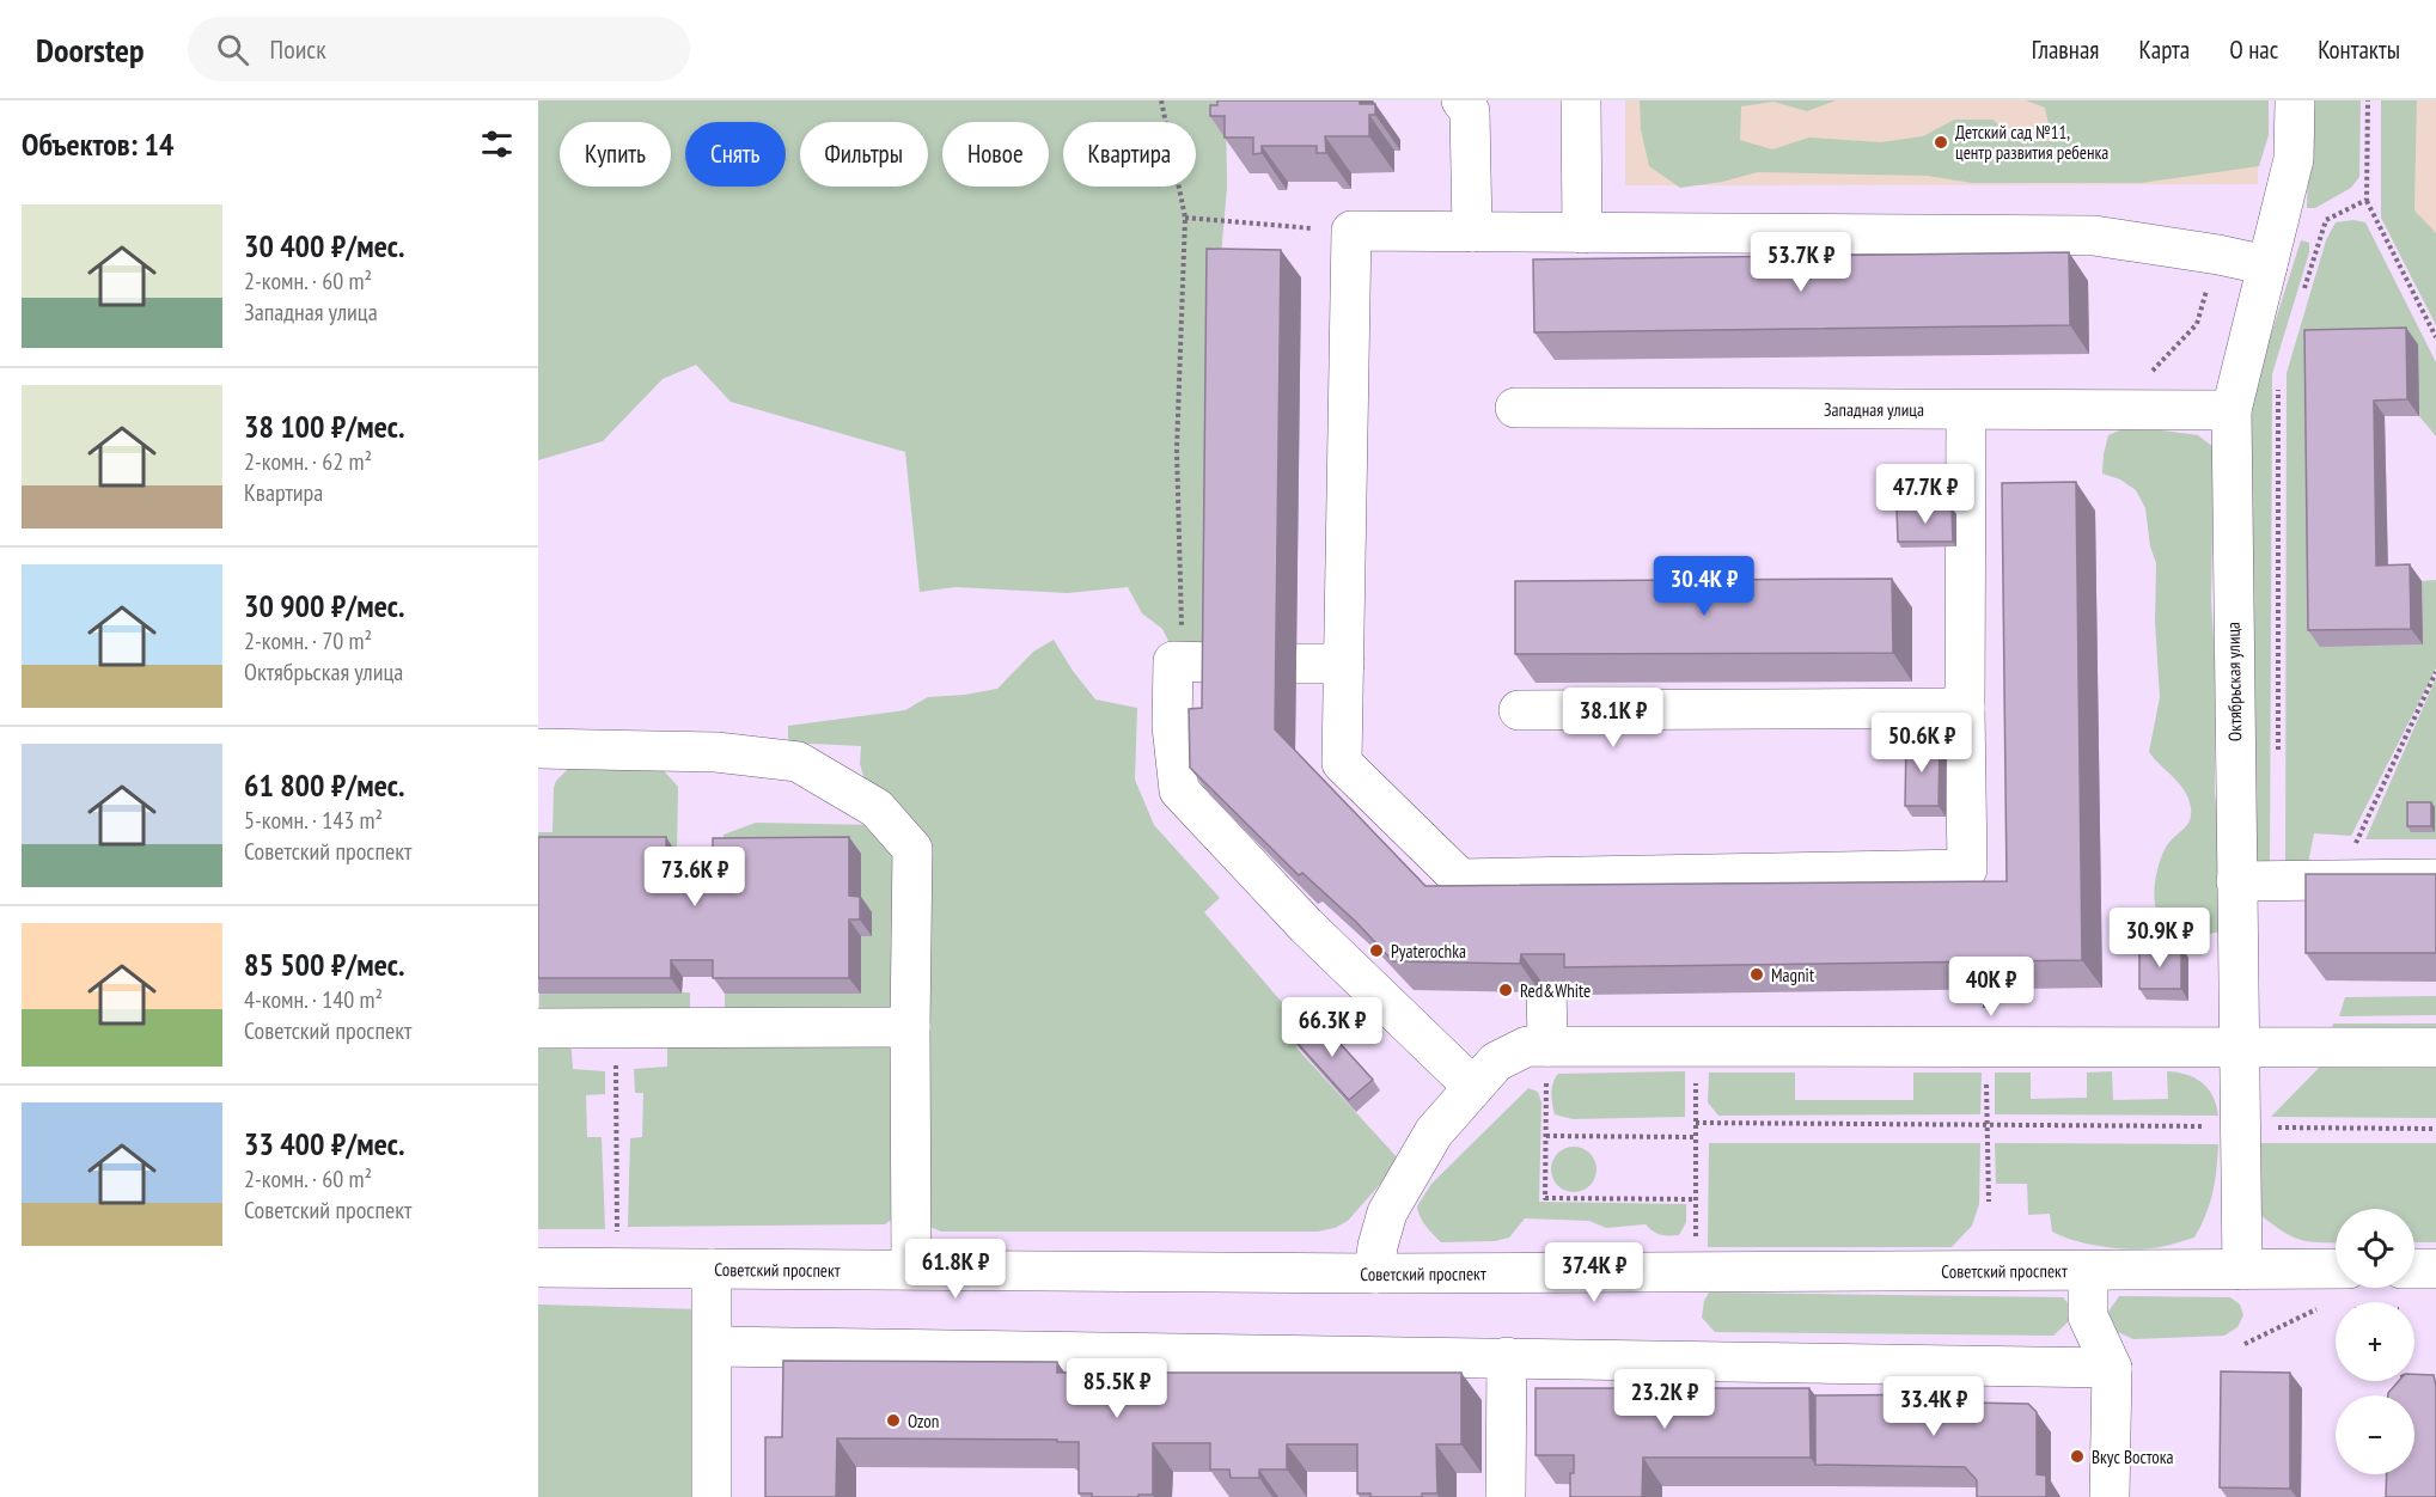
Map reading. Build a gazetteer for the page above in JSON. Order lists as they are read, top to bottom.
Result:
{
  "streets": {
    "street": ["Западная улица", "Октябрьская улица", "Советский проспект"]
  },
  "crossings": [
    ["Западная улица", "Октябрьская улица"],
    ["Октябрьская улица", "Советский проспект"]
  ],
  "places": [
    "Детский сад №11, центр развития ребенка",
    "Pyaterochka",
    "Magnit",
    "Red&White",
    "Ozon",
    "Вкус Востока"
  ],
  "page": {
    "header": "Doorstep",
    "search": "Поиск",
    "nav": [
      "Главная",
      "Карта",
      "О нас",
      "Контакты"
    ],
    "heading": "Объектов: 14",
    "chip": [
      "Купить",
      "Снять",
      "Фильтры",
      "Новое",
      "Квартира"
    ],
    "list": [
      {
        "name": "30 400 ₽/мес.",
        "note": "2-комн. · 60 m² · Западная улица"
      },
      {
        "name": "38 100 ₽/мес.",
        "note": "2-комн. · 62 m² · Квартира"
      },
      {
        "name": "30 900 ₽/мес.",
        "note": "2-комн. · 70 m² · Октябрьская улица"
      },
      {
        "name": "61 800 ₽/мес.",
        "note": "5-комн. · 143 m² · Советский проспект"
      },
      {
        "name": "85 500 ₽/мес.",
        "note": "4-комн. · 140 m² · Советский проспект"
      },
      {
        "name": "33 400 ₽/мес.",
        "note": "2-комн. · 60 m² · Советский проспект"
      }
    ],
    "price": [
      "53.7K ₽",
      "47.7K ₽",
      "30.4K ₽",
      "38.1K ₽",
      "50.6K ₽",
      "73.6K ₽",
      "30.9K ₽",
      "40K ₽",
      "66.3K ₽",
      "61.8K ₽",
      "37.4K ₽",
      "85.5K ₽",
      "23.2K ₽",
      "33.4K ₽"
    ],
    "map_buttons": ["+", "−"]
  }
}
